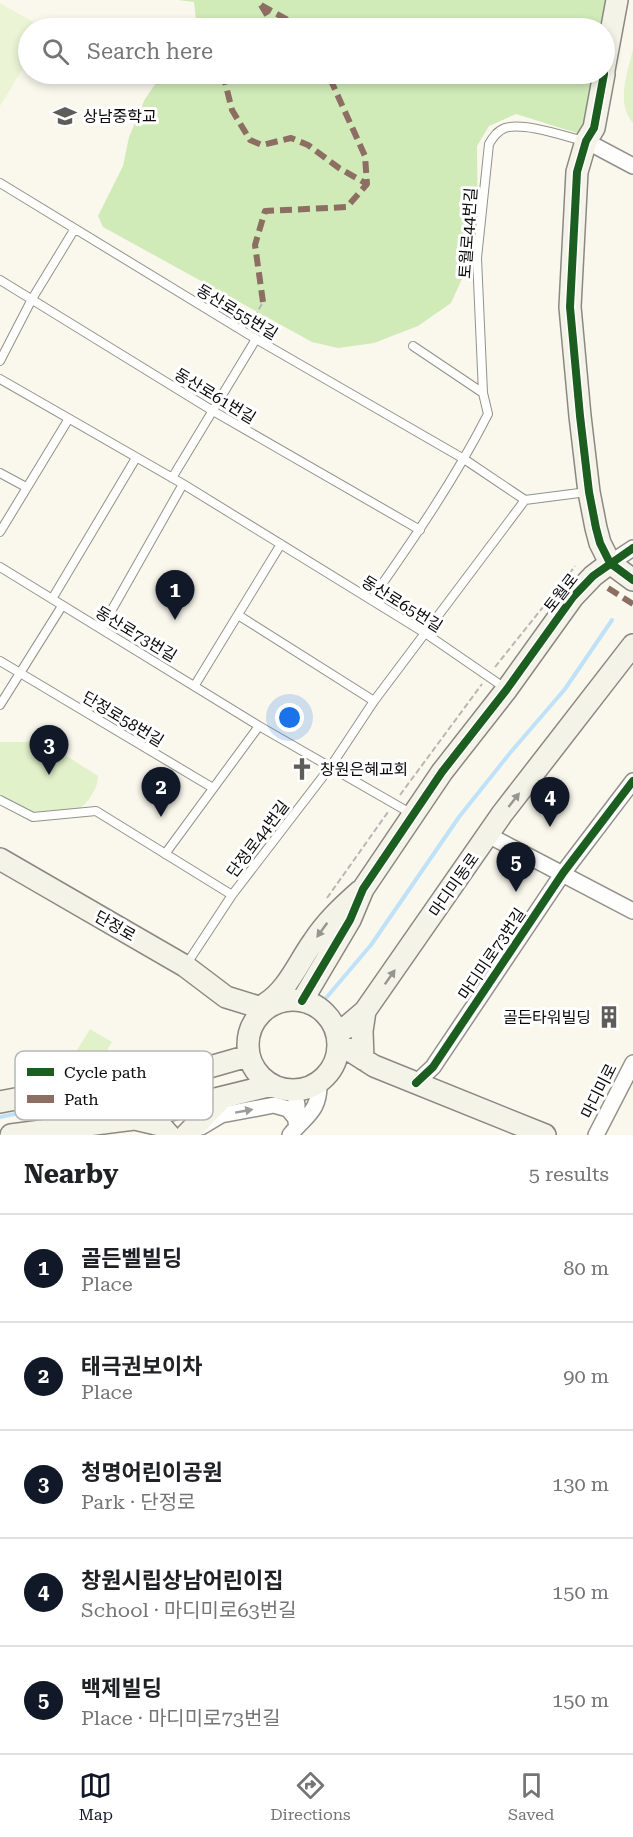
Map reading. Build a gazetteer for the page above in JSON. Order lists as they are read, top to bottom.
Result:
{
  "streets": {
    "street": [
      "토월로",
      "마디미동로",
      "단정로",
      "마디미로73번길",
      "마디미로"
    ],
    "lane": [
      "토월로44번길",
      "동산로55번길",
      "동산로61번길",
      "동산로65번길",
      "동산로73번길",
      "단정로58번길",
      "단정로44번길"
    ]
  },
  "crossings": [
    ["토월로44번길", "동산로55번길"],
    ["동산로55번길", "단정로44번길"],
    ["토월로", "동산로65번길"],
    ["토월로", "동산로73번길"],
    ["토월로", "마디미동로"],
    ["토월로", "단정로"],
    ["동산로65번길", "단정로44번길"],
    ["동산로73번길", "단정로44번길"],
    ["단정로44번길", "단정로"],
    ["마디미동로", "단정로"]
  ],
  "one_way": ["마디미동로"],
  "places": {
    "school or university": ["상남중학교"],
    "church": ["창원은혜교회"],
    "building": ["골든타워빌딩"]
  },
  "legend": ["Cycle path", "Path"],
  "page": {
    "search": "Search here",
    "pins": [
      "1",
      "3",
      "2",
      "4",
      "5"
    ],
    "heading": ["Nearby", "5 results"],
    "list": [
      {
        "mark": "1",
        "name": "골든벨빌딩",
        "note": "Place",
        "value": "80 m"
      },
      {
        "mark": "2",
        "name": "태극권보이차",
        "note": "Place",
        "value": "90 m"
      },
      {
        "mark": "3",
        "name": "청명어린이공원",
        "note": "Park · 단정로",
        "value": "130 m"
      },
      {
        "mark": "4",
        "name": "창원시립상남어린이집",
        "note": "School · 마디미로63번길",
        "value": "150 m"
      },
      {
        "mark": "5",
        "name": "백제빌딩",
        "note": "Place · 마디미로73번길",
        "value": "150 m"
      }
    ],
    "nav": ["Map", "Directions", "Saved"]
  }
}
